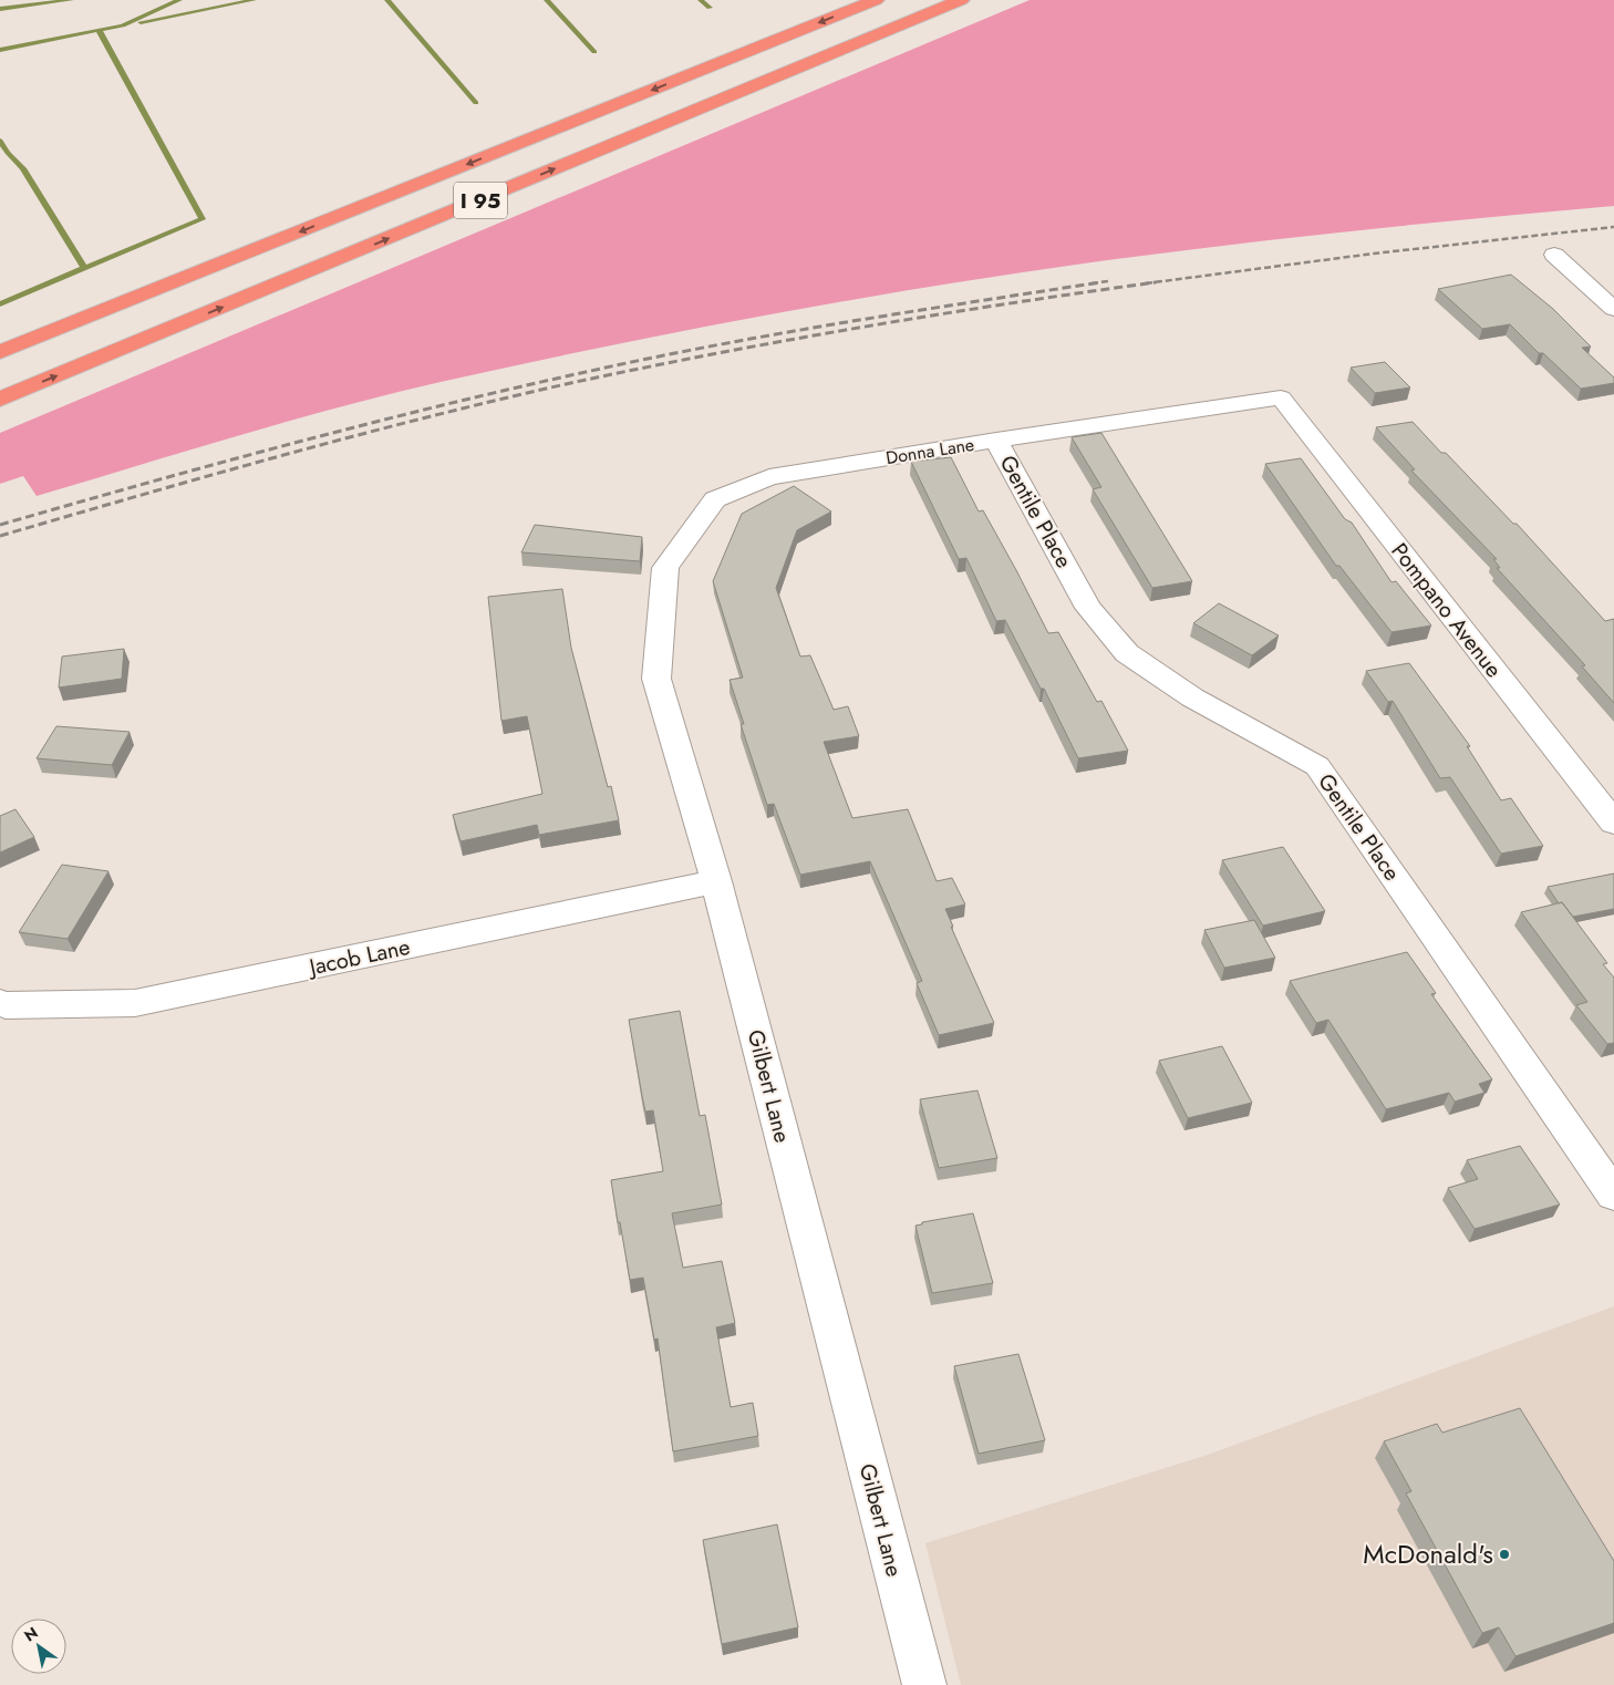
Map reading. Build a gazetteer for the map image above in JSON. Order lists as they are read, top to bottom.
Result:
{
  "streets": {
    "highway": ["I 95"],
    "street": [
      "Donna Lane",
      "Gentile Place",
      "Pompano Avenue",
      "Jacob Lane",
      "Gilbert Lane"
    ]
  },
  "crossings": [
    ["Donna Lane", "Gentile Place"],
    ["Donna Lane", "Pompano Avenue"],
    ["Donna Lane", "Gilbert Lane"],
    ["Jacob Lane", "Gilbert Lane"]
  ],
  "places": ["McDonald's"],
  "north": "top left"
}
